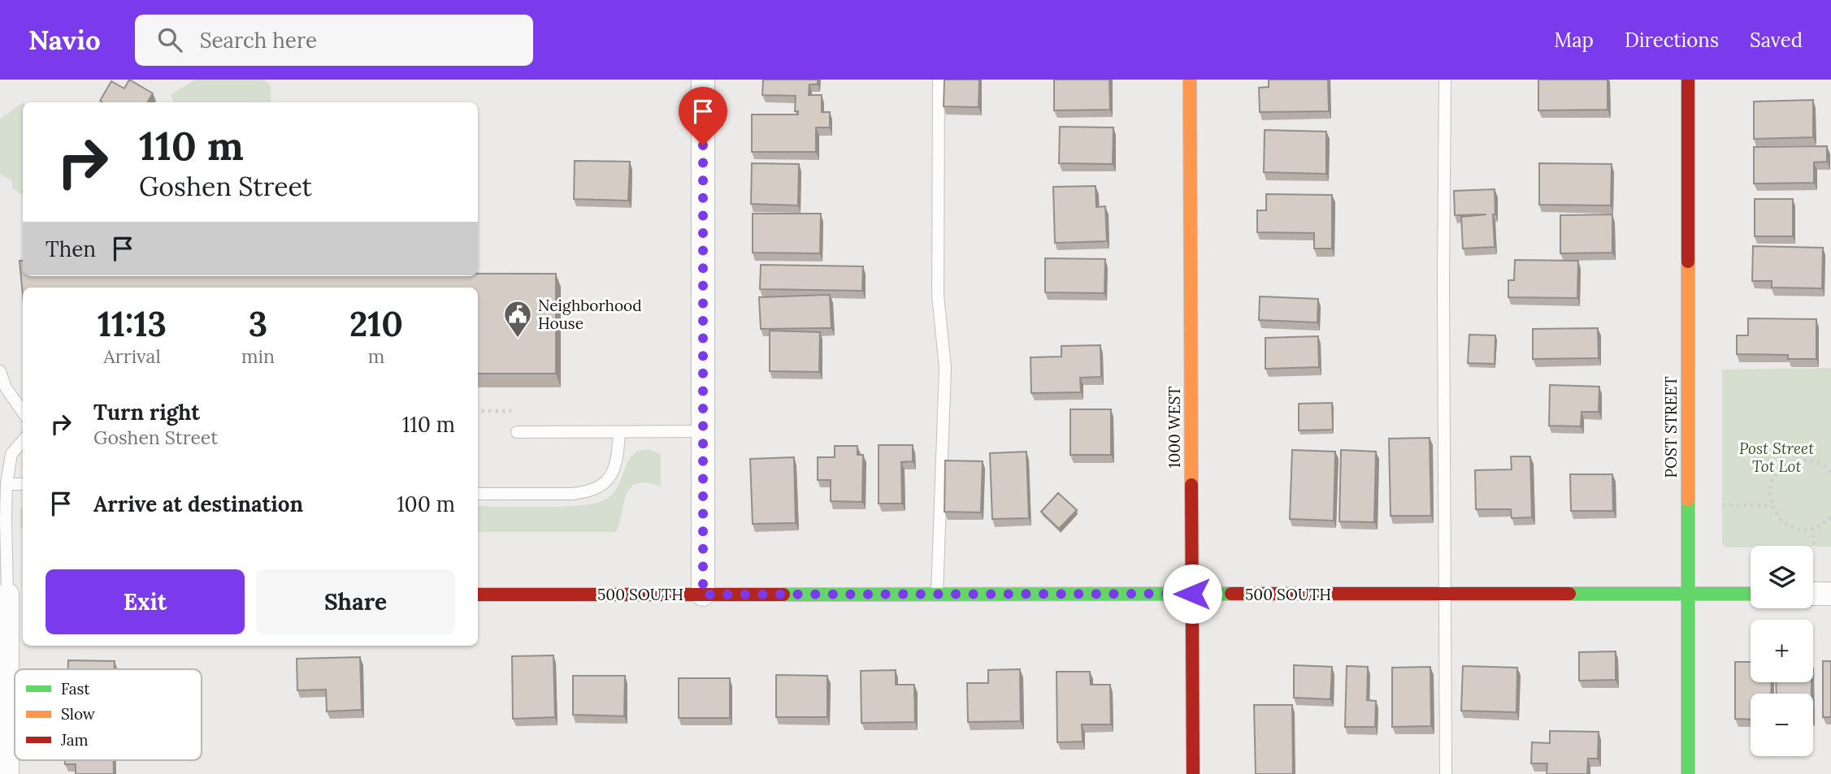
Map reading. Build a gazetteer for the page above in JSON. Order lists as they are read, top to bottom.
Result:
{
  "streets": {
    "street": ["1000 WEST", "POST STREET", "500 SOUTH"]
  },
  "crossings": [
    ["1000 WEST", "500 SOUTH"],
    ["POST STREET", "500 SOUTH"]
  ],
  "parks": ["Post Street Tot Lot"],
  "places": {
    "public building": ["Neighborhood House"]
  },
  "legend": ["Fast", "Slow", "Jam"],
  "page": {
    "header": "Navio",
    "search": "Search here",
    "nav": ["Map", "Directions", "Saved"],
    "turn": ["110 m", "Goshen Street"],
    "then": "Then",
    "eta": [
      "11:13",
      "Arrival",
      "3",
      "min",
      "210",
      "m"
    ],
    "list": [
      {
        "name": "Turn right",
        "note": "Goshen Street",
        "value": "110 m"
      },
      {
        "name": "Arrive at destination",
        "value": "100 m"
      }
    ],
    "map_buttons": ["+", "−"],
    "buttons": ["Exit", "Share"]
  }
}
